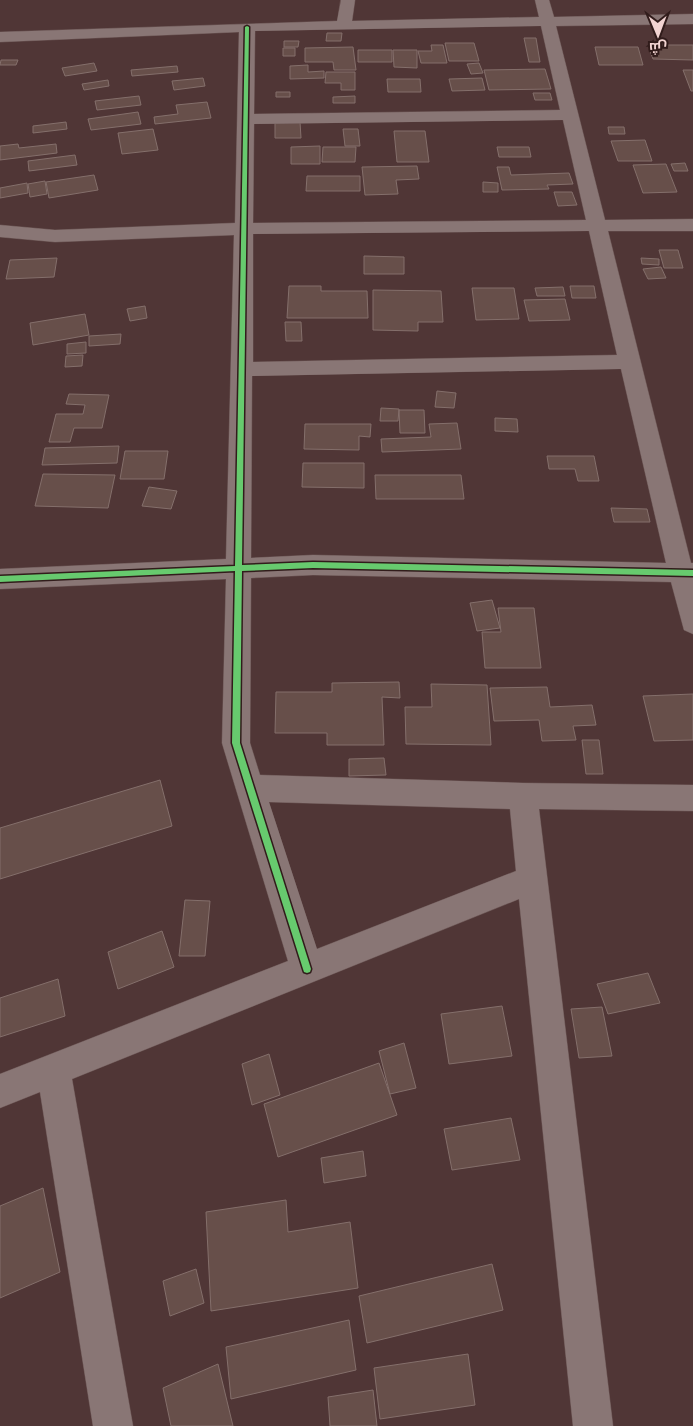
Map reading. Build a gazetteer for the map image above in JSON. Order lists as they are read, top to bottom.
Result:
{
  "north": "bottom"
}
